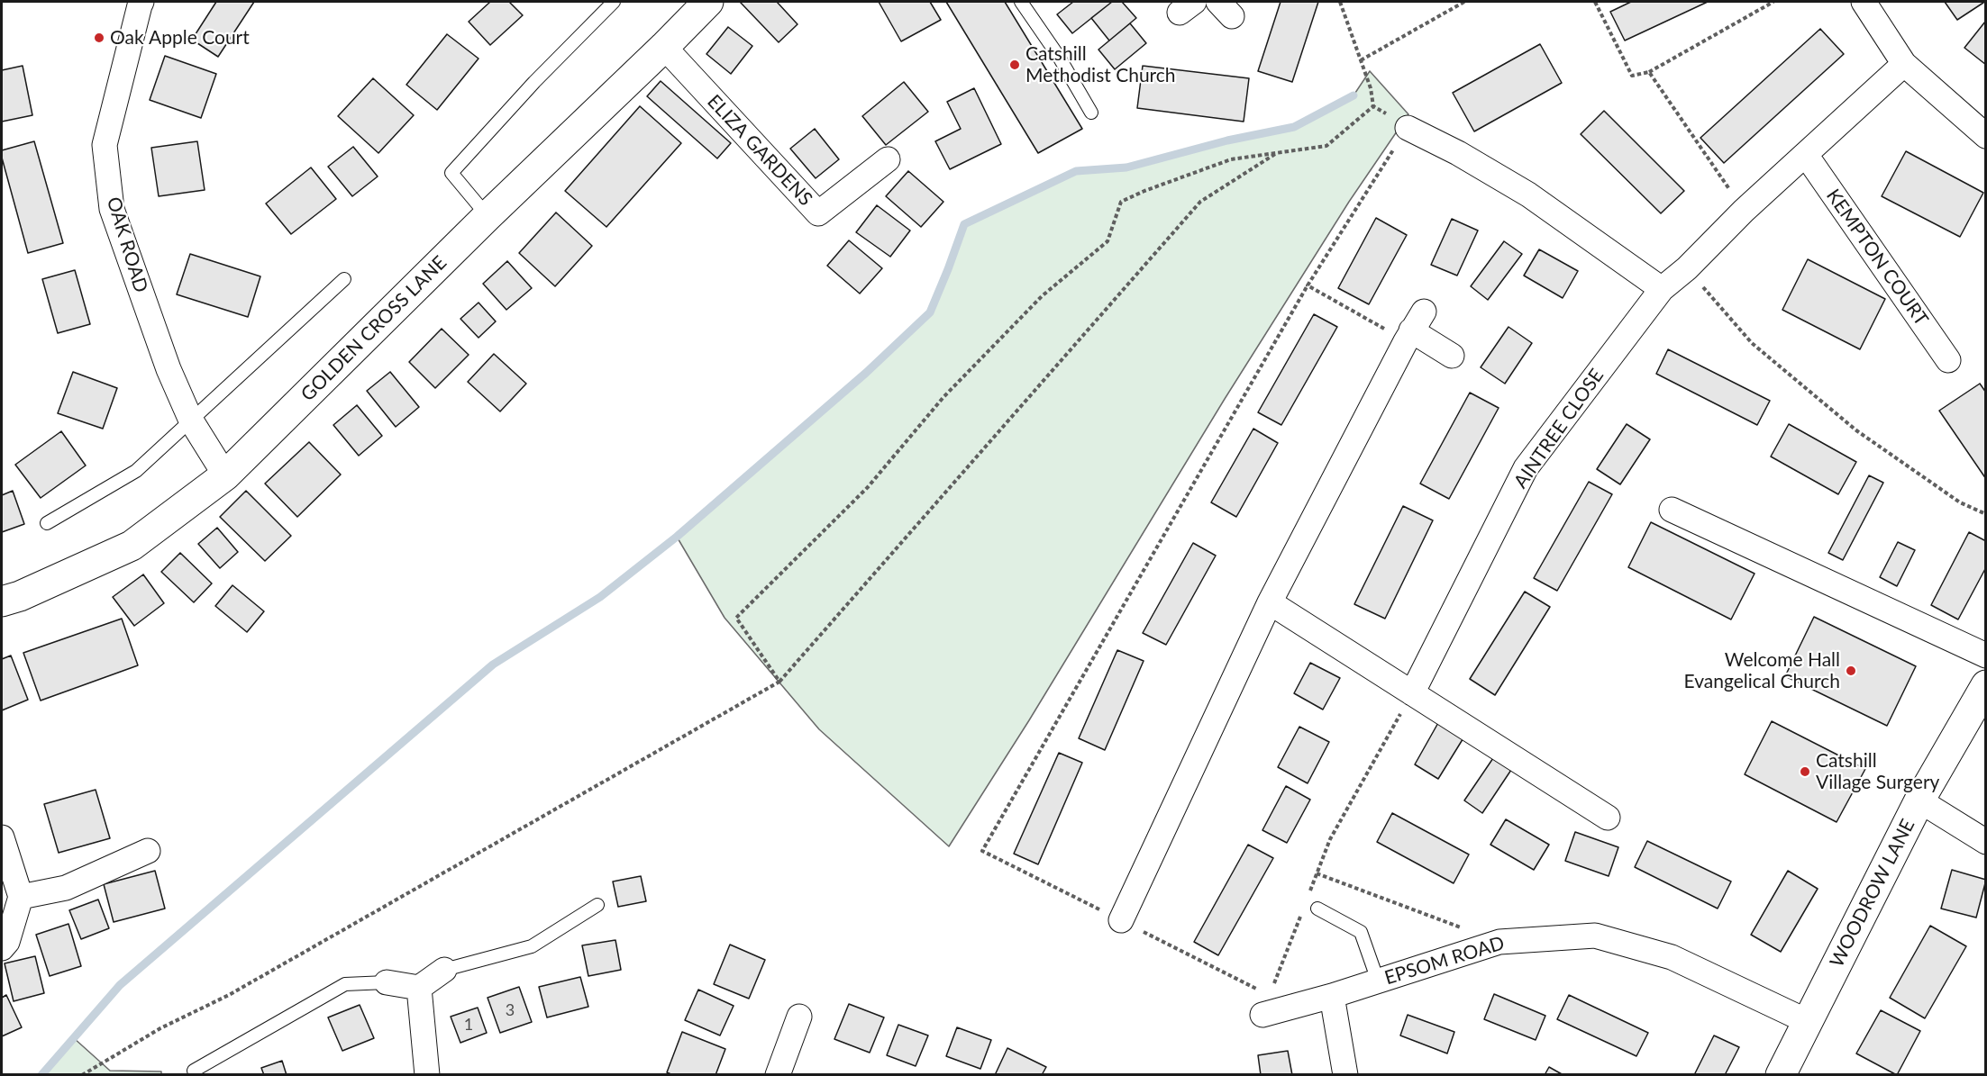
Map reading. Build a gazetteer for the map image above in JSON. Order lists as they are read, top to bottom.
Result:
{
  "streets": {
    "main road": ["GOLDEN CROSS LANE", "WOODROW LANE"],
    "street": [
      "ELIZA GARDENS",
      "OAK ROAD",
      "KEMPTON COURT",
      "AINTREE CLOSE",
      "EPSOM ROAD"
    ]
  },
  "crossings": [
    ["ELIZA GARDENS", "GOLDEN CROSS LANE"],
    ["OAK ROAD", "GOLDEN CROSS LANE"],
    ["KEMPTON COURT", "AINTREE CLOSE"],
    ["WOODROW LANE", "EPSOM ROAD"]
  ],
  "places": [
    "Oak Apple Court",
    "Catshill Methodist Church",
    "Welcome Hall Evangelical Church",
    "Catshill Village Surgery"
  ],
  "house_numbers": ["3", "1"]
}
